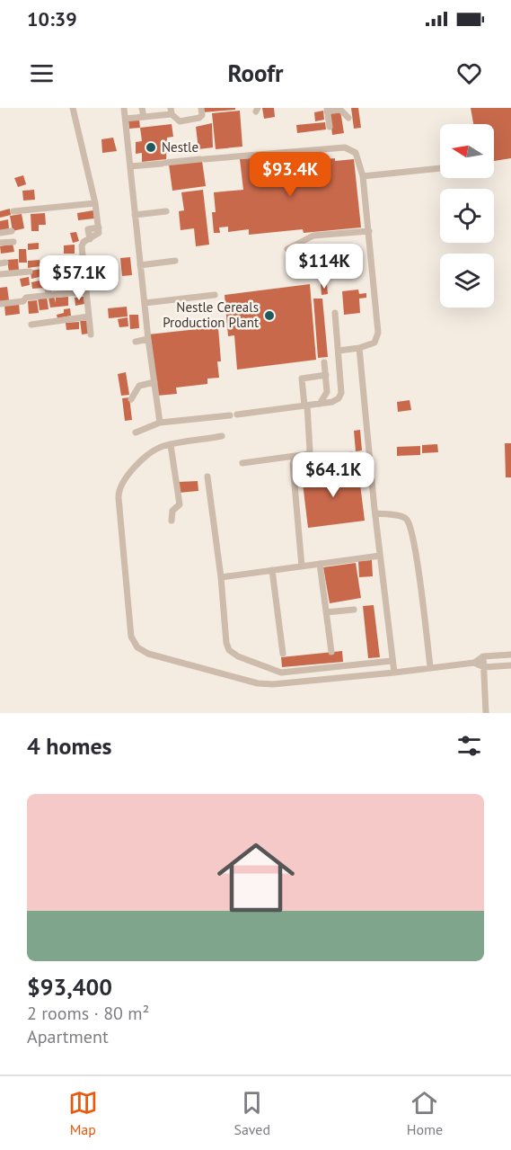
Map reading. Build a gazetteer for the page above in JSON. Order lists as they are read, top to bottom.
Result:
{
  "places": ["Nestle", "Nestle Cereals Production Plant"],
  "north": "left",
  "page": {
    "status": "10:39",
    "header": "Roofr",
    "price": [
      "$93.4K",
      "$114K",
      "$57.1K",
      "$64.1K"
    ],
    "heading": "4 homes",
    "list": [
      {
        "name": "$93,400",
        "note": "2 rooms · 80 m² · Apartment"
      }
    ],
    "tabs": ["Map", "Saved", "Home"]
  }
}
